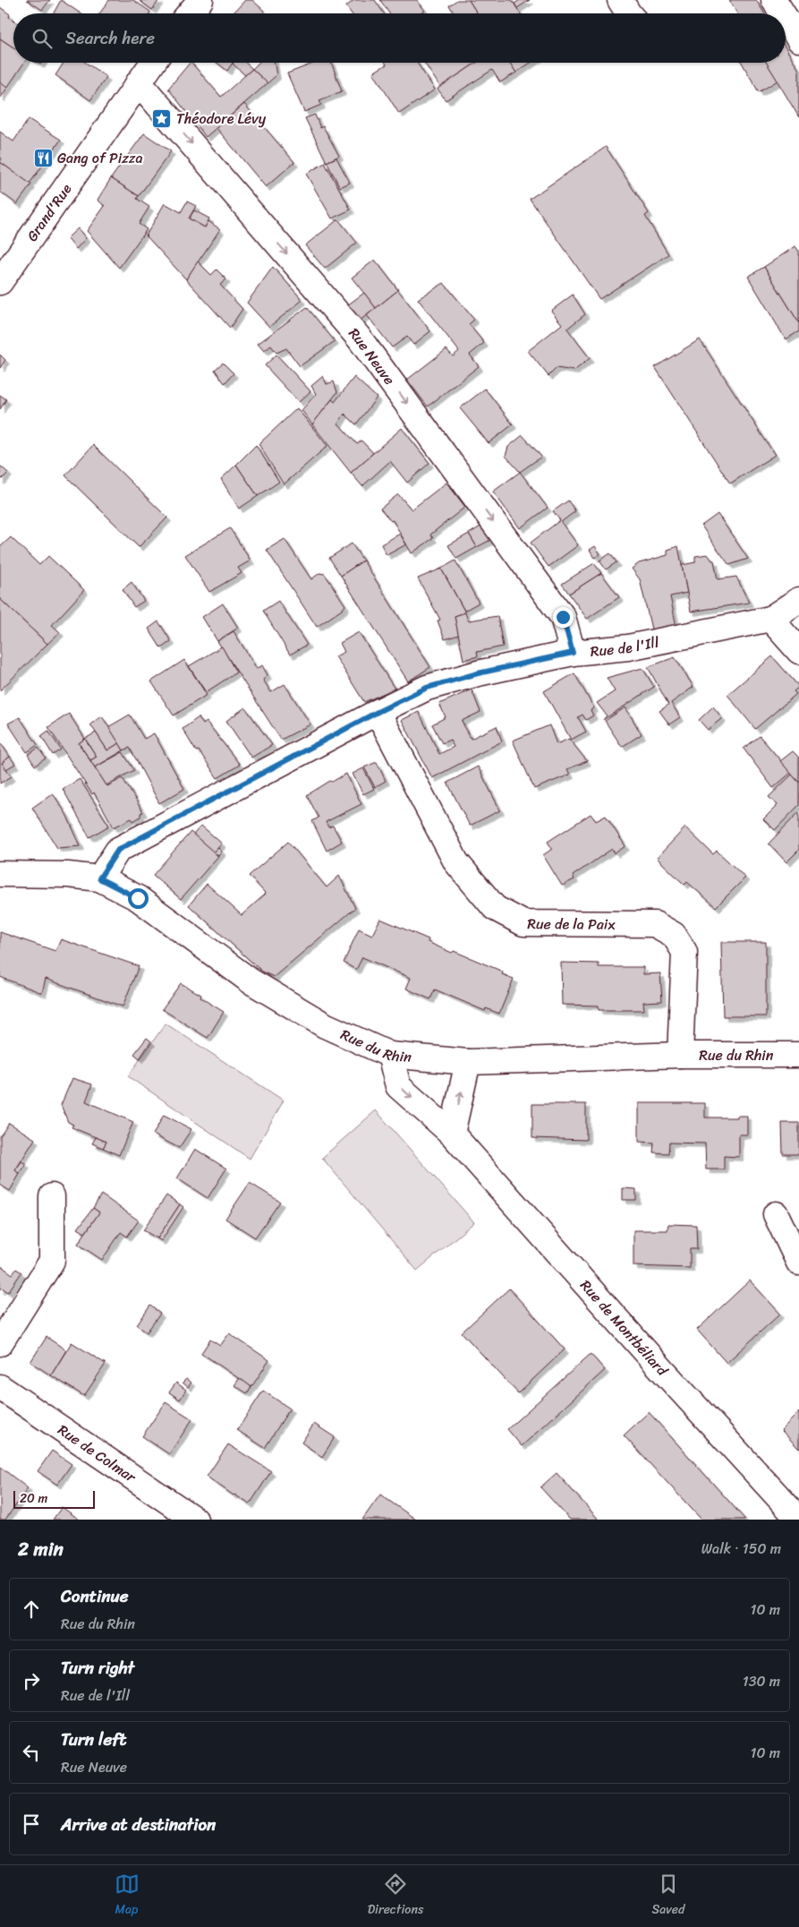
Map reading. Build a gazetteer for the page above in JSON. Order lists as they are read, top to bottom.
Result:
{
  "streets": {
    "street": [
      "Grand'Rue",
      "Rue Neuve",
      "Rue de l'Ill",
      "Rue de la Paix",
      "Rue du Rhin",
      "Rue de Montbéliard",
      "Rue de Colmar"
    ]
  },
  "crossings": [
    ["Grand'Rue", "Rue Neuve"],
    ["Rue Neuve", "Rue de l'Ill"],
    ["Rue de l'Ill", "Rue de la Paix"],
    ["Rue de l'Ill", "Rue du Rhin"],
    ["Rue de la Paix", "Rue du Rhin"],
    ["Rue du Rhin", "Rue de Montbéliard"]
  ],
  "one_way": ["Rue Neuve"],
  "places": {
    "place": ["Théodore Lévy"],
    "restaurant": ["Gang of Pizza"]
  },
  "scale_bar": "20 m",
  "page": {
    "search": "Search here",
    "scale": "20 m",
    "heading": ["2 min", "Walk · 150 m"],
    "list": [
      ["Continue", "Rue du Rhin", "10 m"],
      ["Turn right", "Rue de l'Ill", "130 m"],
      ["Turn left", "Rue Neuve", "10 m"],
      "Arrive at destination"
    ],
    "nav": ["Map", "Directions", "Saved"]
  }
}
